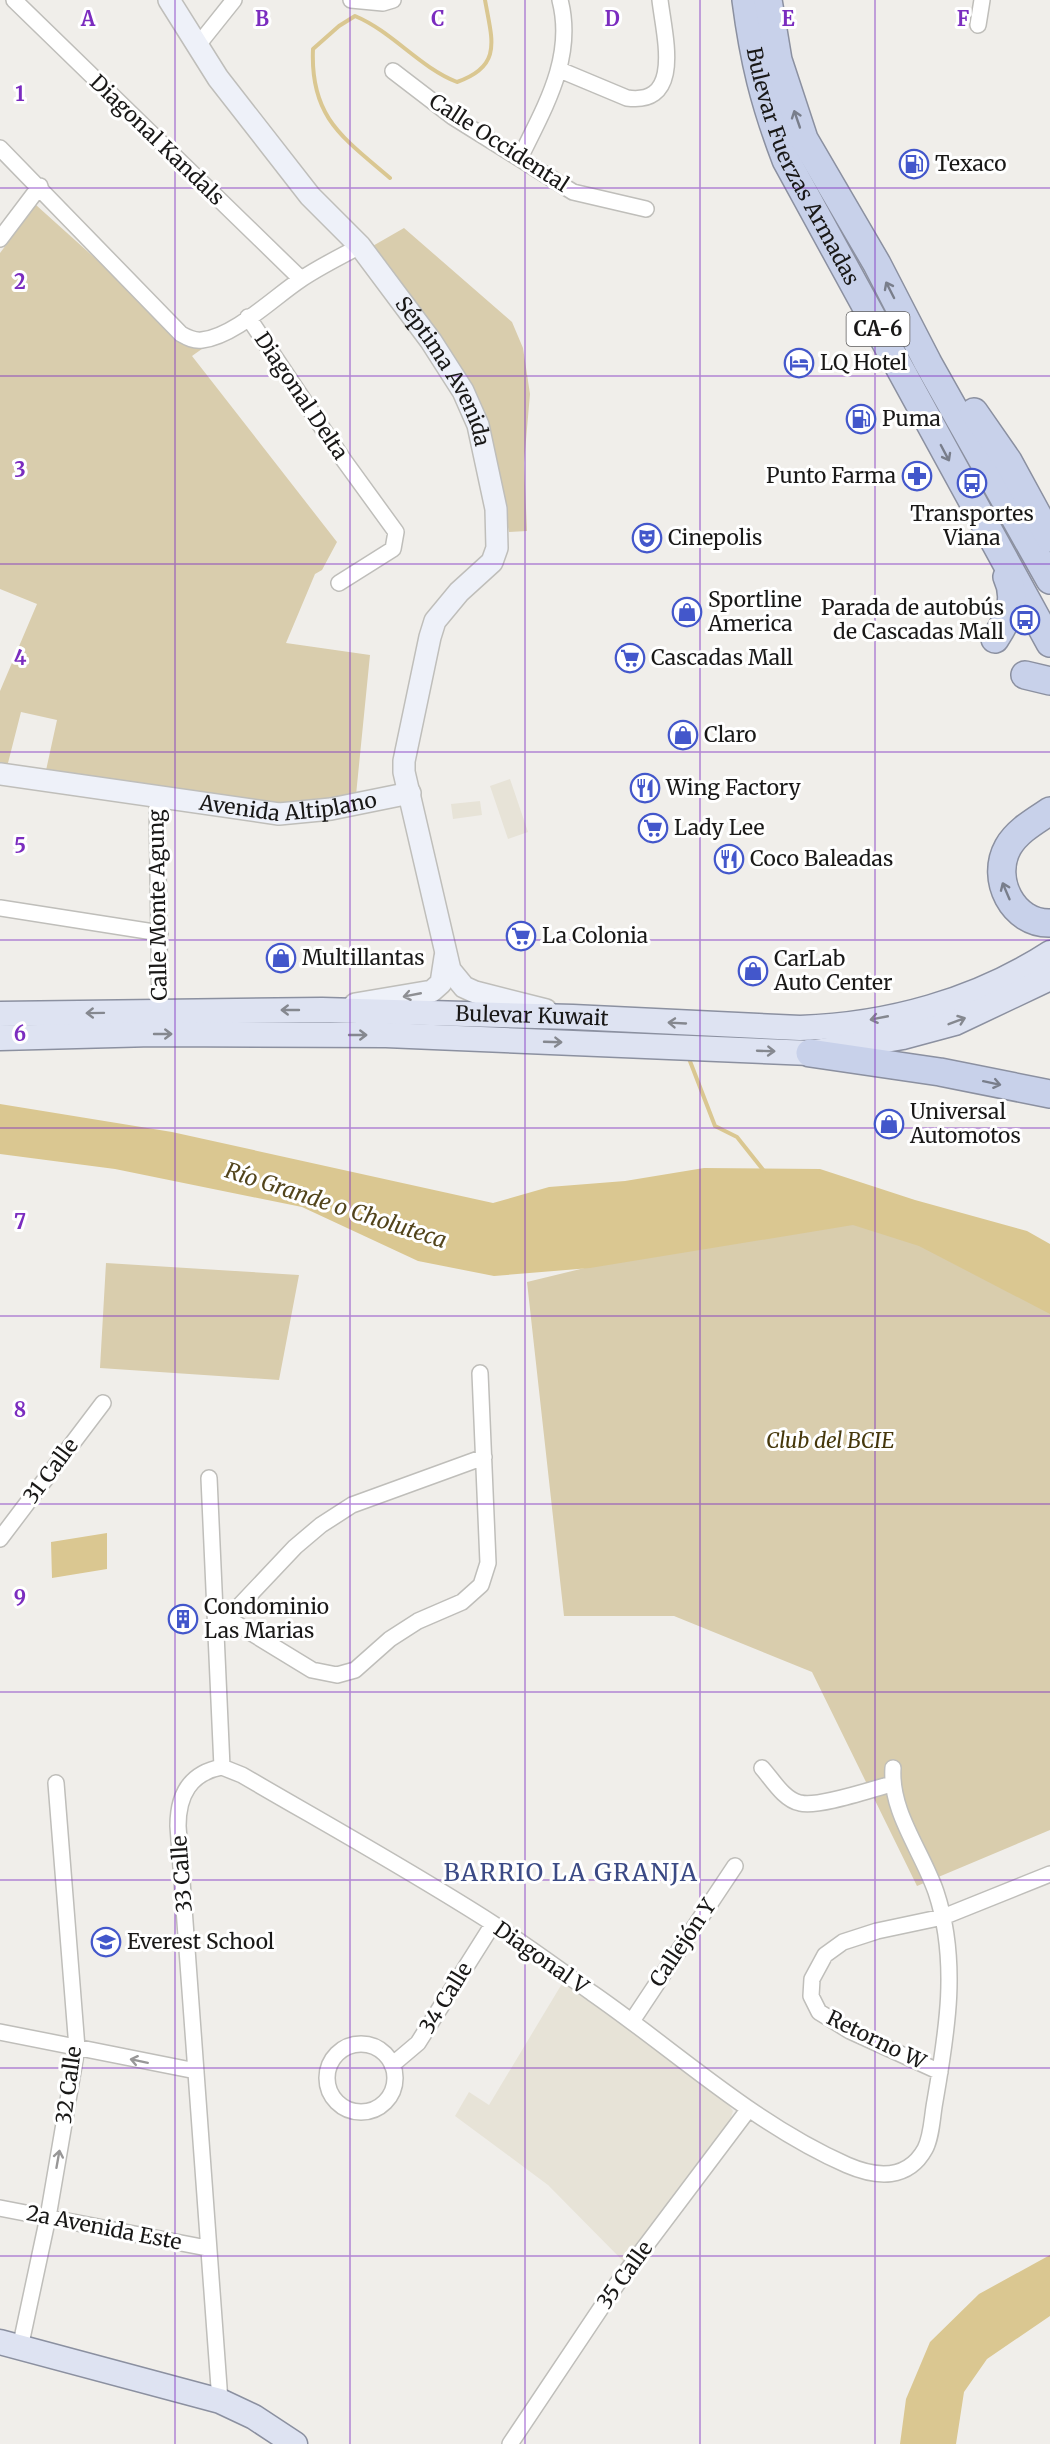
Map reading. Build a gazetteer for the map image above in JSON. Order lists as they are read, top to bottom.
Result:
{
  "streets": {
    "highway": ["Bulevar Fuerzas Armadas", "CA-6"],
    "main road": ["Bulevar Kuwait"],
    "street": [
      "Diagonal Kandals",
      "Calle Occidental",
      "Séptima Avenida",
      "Diagonal Delta",
      "Avenida Altiplano",
      "Calle Monte Agung",
      "31 Calle",
      "33 Calle",
      "Callejón Y",
      "Diagonal V",
      "34 Calle",
      "Retorno W",
      "32 Calle",
      "2a Avenida Este",
      "35 Calle"
    ]
  },
  "crossings": [
    ["Séptima Avenida", "Avenida Altiplano"],
    ["Avenida Altiplano", "Calle Monte Agung"],
    ["Calle Monte Agung", "Bulevar Kuwait"],
    ["33 Calle", "Diagonal V"],
    ["33 Calle", "2a Avenida Este"],
    ["Callejón Y", "Diagonal V"],
    ["Diagonal V", "34 Calle"],
    ["Diagonal V", "Retorno W"],
    ["Diagonal V", "35 Calle"],
    ["32 Calle", "2a Avenida Este"]
  ],
  "districts": ["BARRIO LA GRANJA"],
  "water": ["Río Grande o Choluteca"],
  "parks": ["Club del BCIE"],
  "places": {
    "fuel station": ["Texaco", "Puma"],
    "hotel": ["LQ Hotel"],
    "pharmacy": ["Punto Farma"],
    "bus stop": ["Transportes Viana", "Parada de autobús de Cascadas Mall"],
    "theatre": ["Cinepolis"],
    "shop": [
      "Sportline America",
      "Claro",
      "Multillantas",
      "CarLab Auto Center",
      "Universal Automotos"
    ],
    "supermarket": ["Cascadas Mall", "Lady Lee", "La Colonia"],
    "restaurant": ["Wing Factory", "Coco Baleadas"],
    "building": ["Condominio Las Marias"],
    "school or university": ["Everest School"]
  },
  "grid": {
    "columns": [
      "A",
      "B",
      "C",
      "D",
      "E",
      "F"
    ],
    "rows": [
      "1",
      "2",
      "3",
      "4",
      "5",
      "6",
      "7",
      "8",
      "9"
    ]
  }
}
